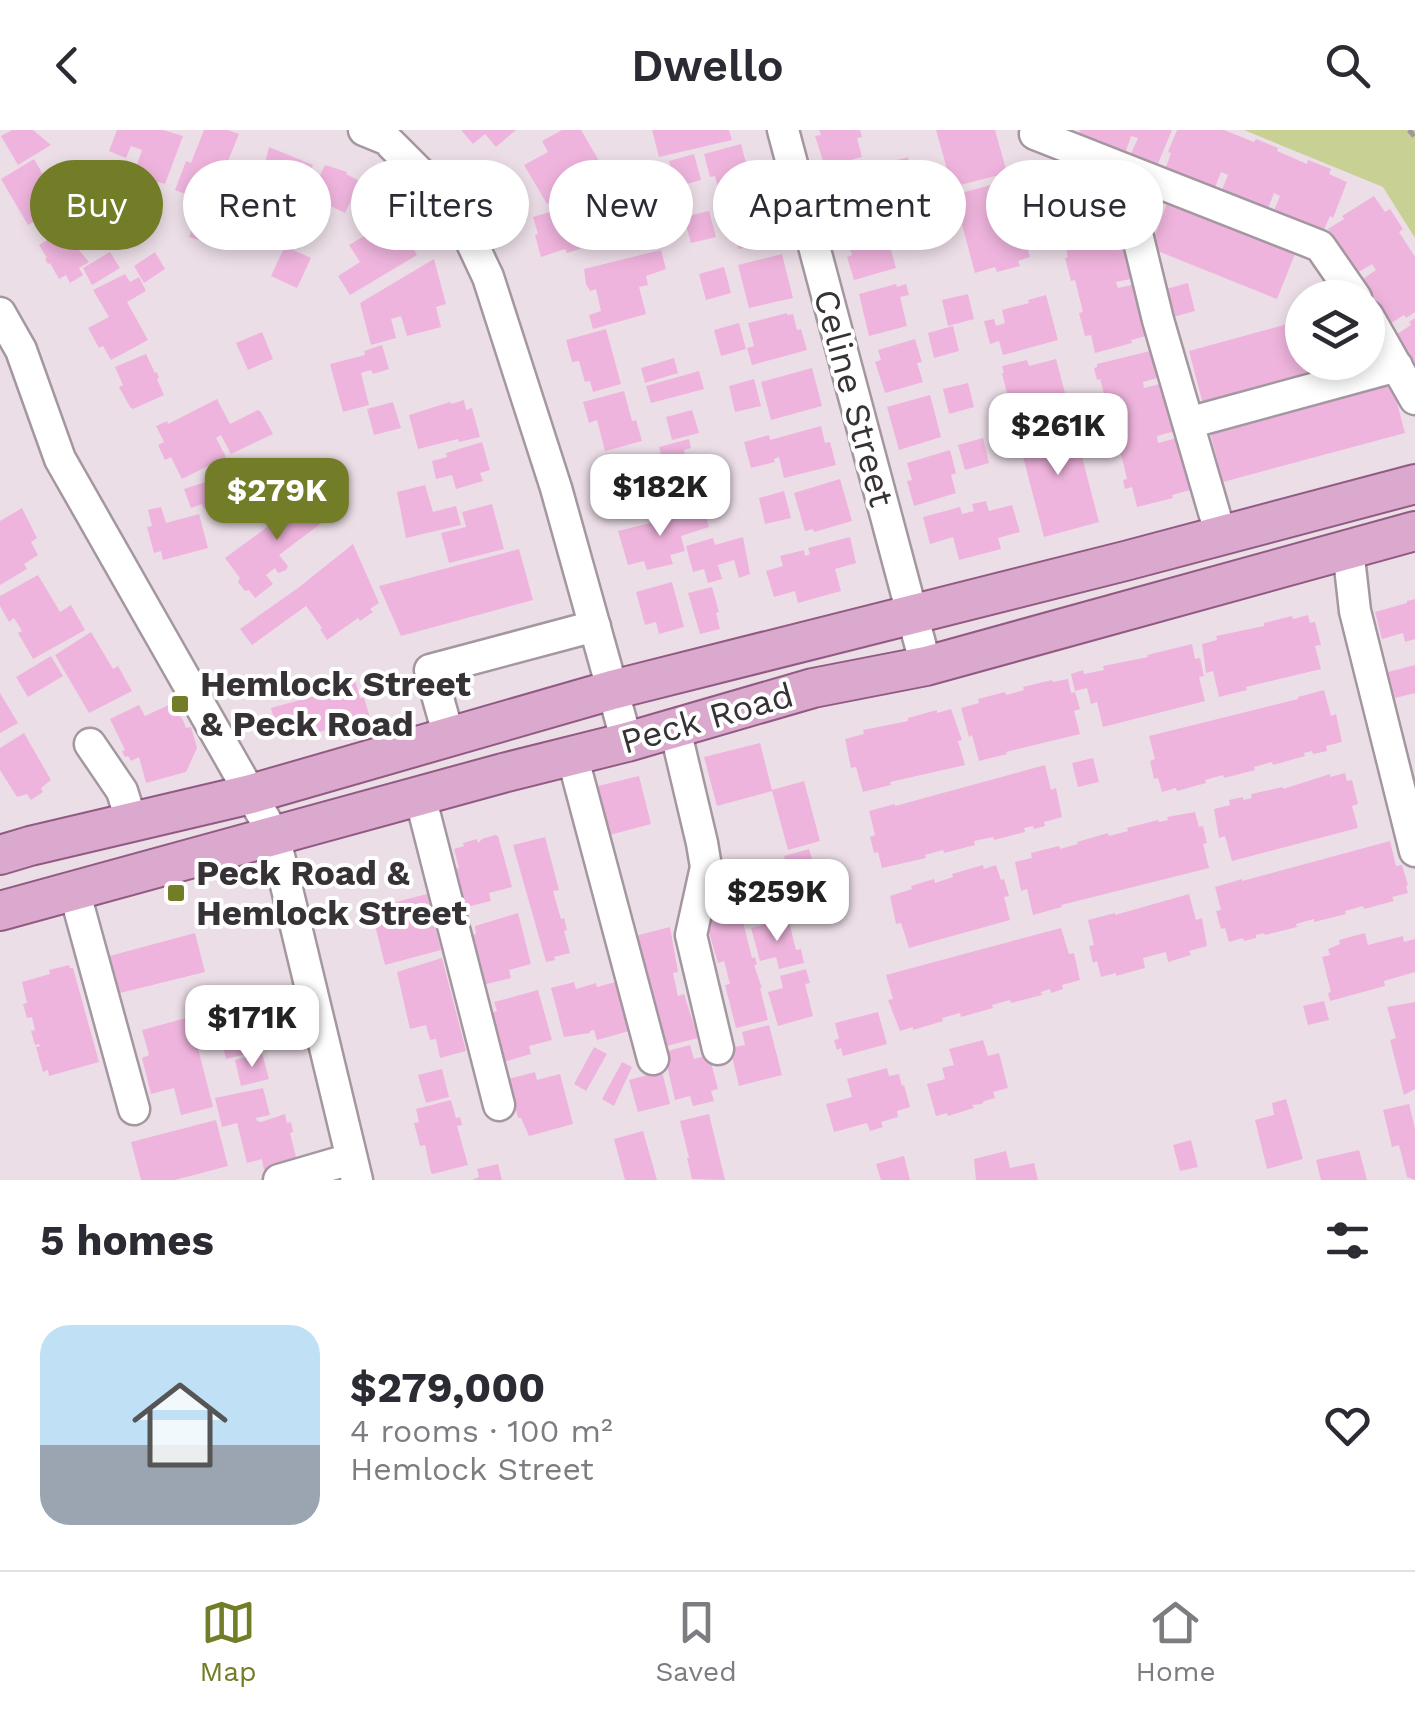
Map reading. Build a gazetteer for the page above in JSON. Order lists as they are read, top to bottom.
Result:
{
  "streets": {
    "main road": ["Peck Road"],
    "street": ["Celine Street"]
  },
  "crossings": [
    ["Celine Street", "Peck Road"]
  ],
  "places": {
    "transit": ["Hemlock Street & Peck Road", "Peck Road & Hemlock Street"]
  },
  "page": {
    "header": "Dwello",
    "chip": [
      "Buy",
      "Rent",
      "Filters",
      "New",
      "Apartment",
      "House"
    ],
    "price": [
      "$261K",
      "$182K",
      "$279K",
      "$259K",
      "$171K"
    ],
    "heading": "5 homes",
    "list": [
      {
        "name": "$279,000",
        "note": "4 rooms · 100 m² · Hemlock Street"
      }
    ],
    "tabs": ["Map", "Saved", "Home"]
  }
}
